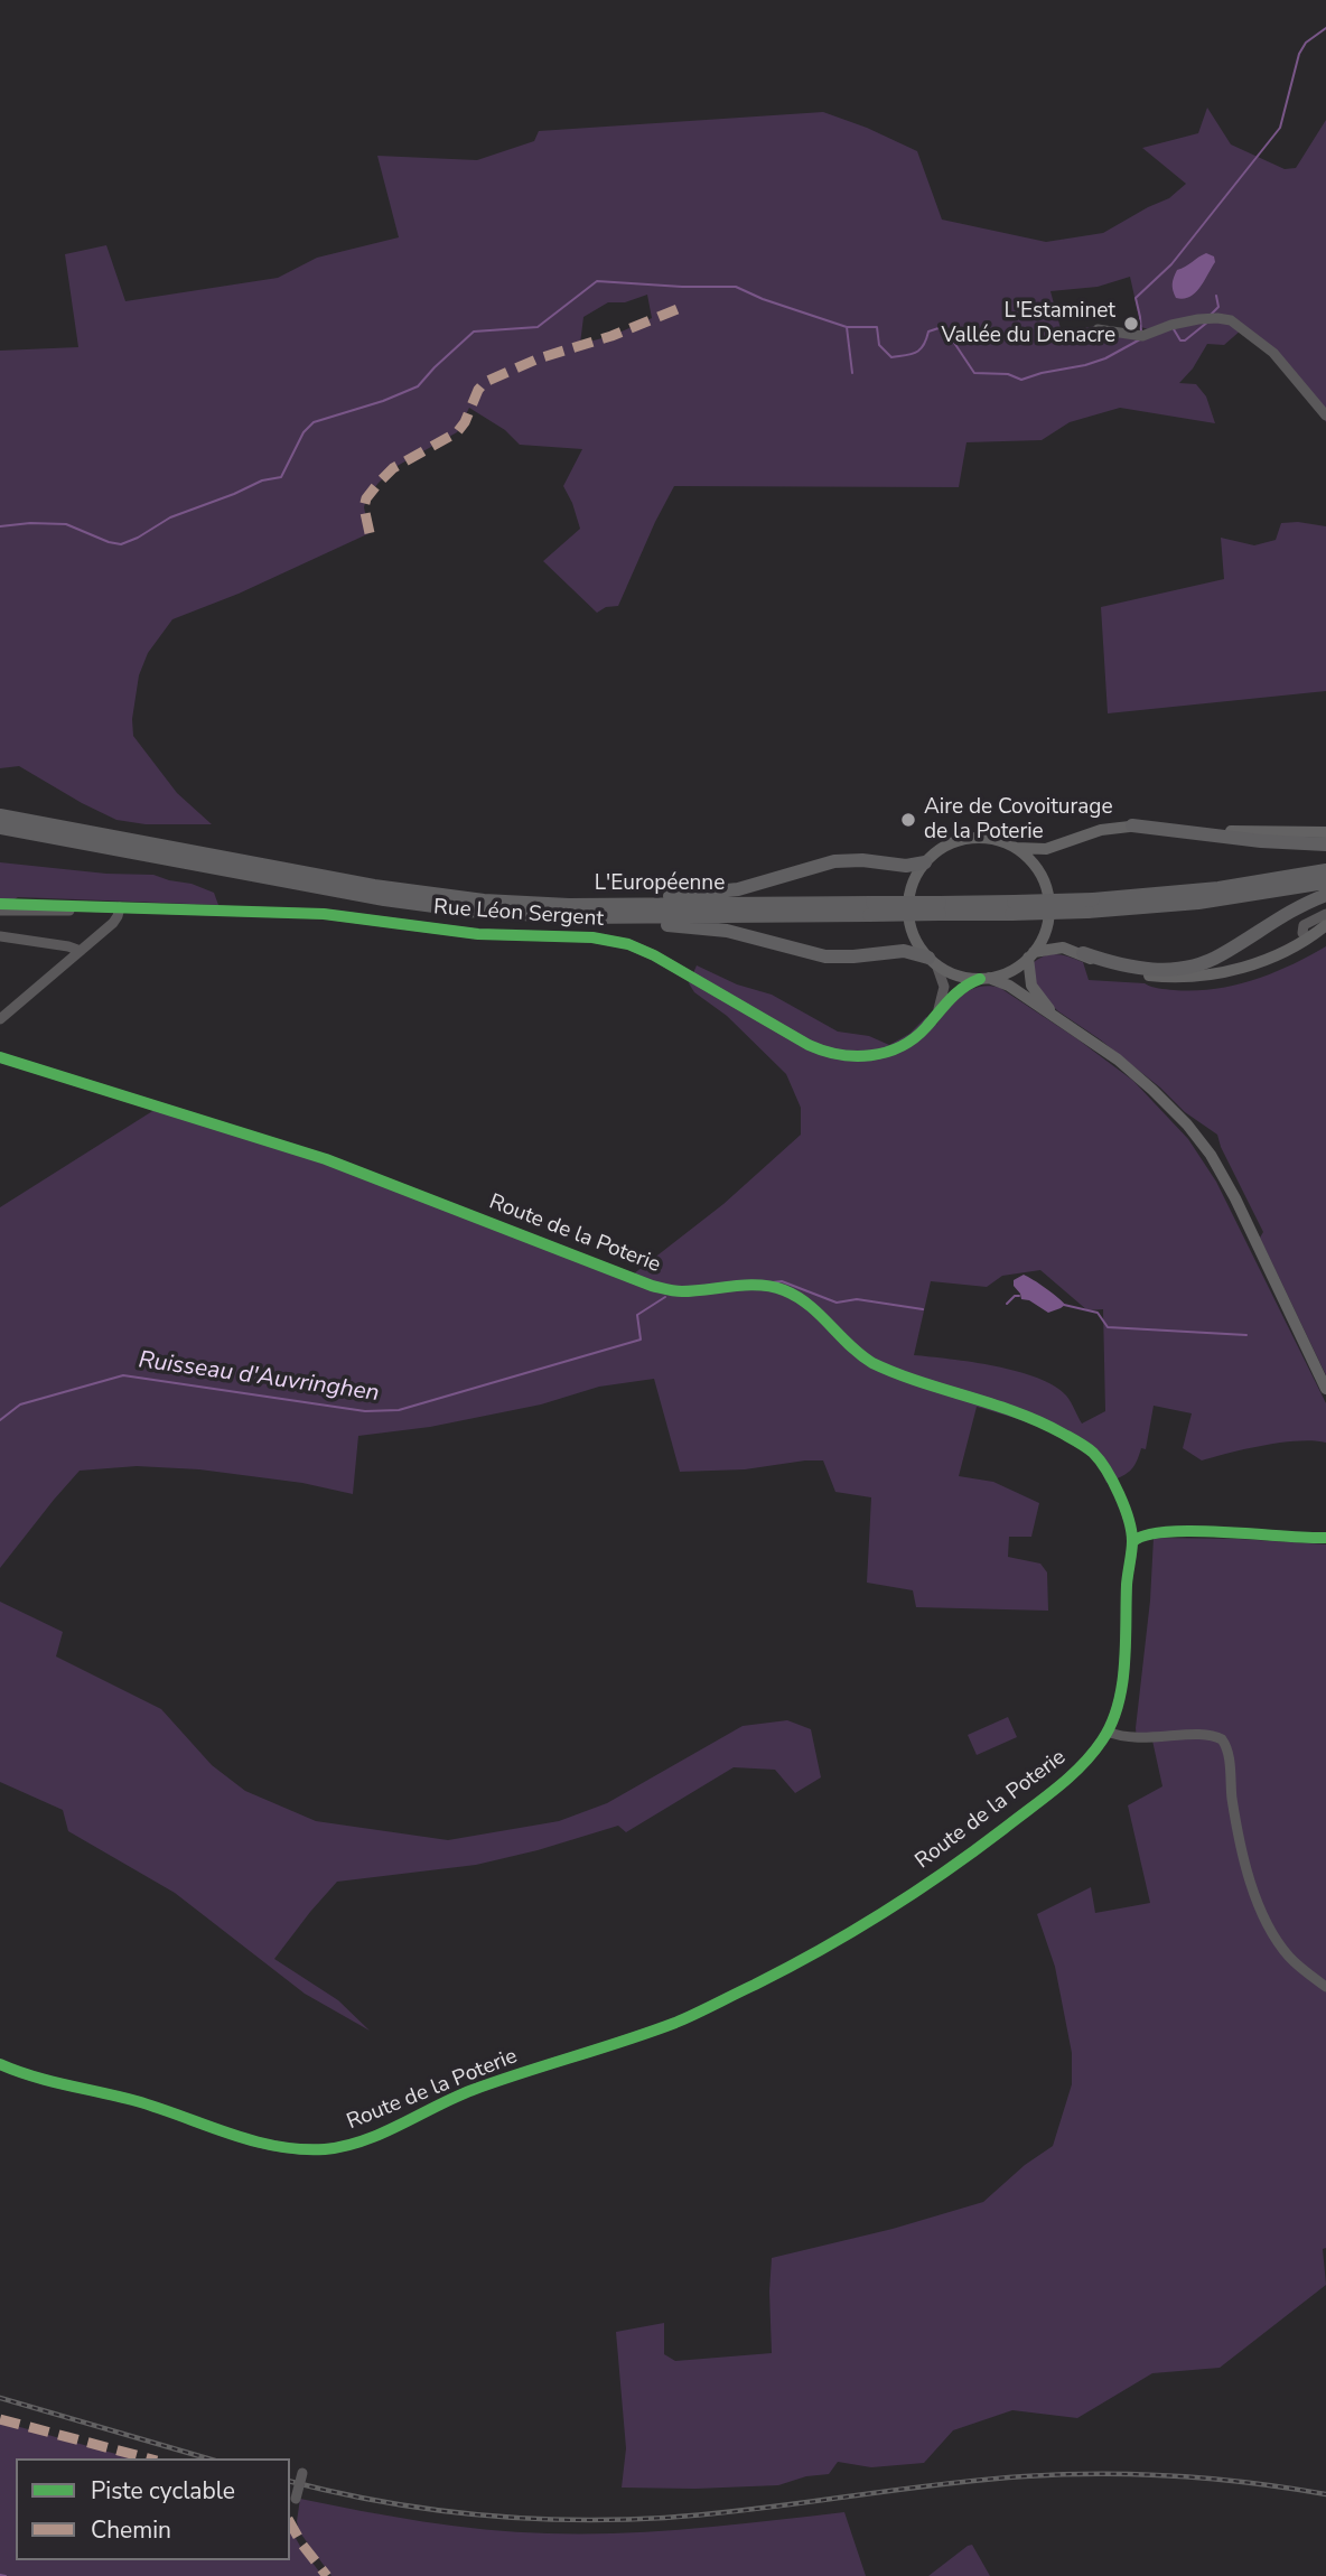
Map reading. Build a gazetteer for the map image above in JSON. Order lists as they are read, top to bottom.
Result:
{
  "streets": {
    "highway": ["L'Européenne"],
    "street": ["Rue Léon Sergent", "Route de la Poterie"]
  },
  "water": ["Ruisseau d'Auvringhen"],
  "places": ["L'Estaminet Vallée du Denacre", "Aire de Covoiturage de la Poterie"],
  "legend": ["Piste cyclable", "Chemin"]
}
